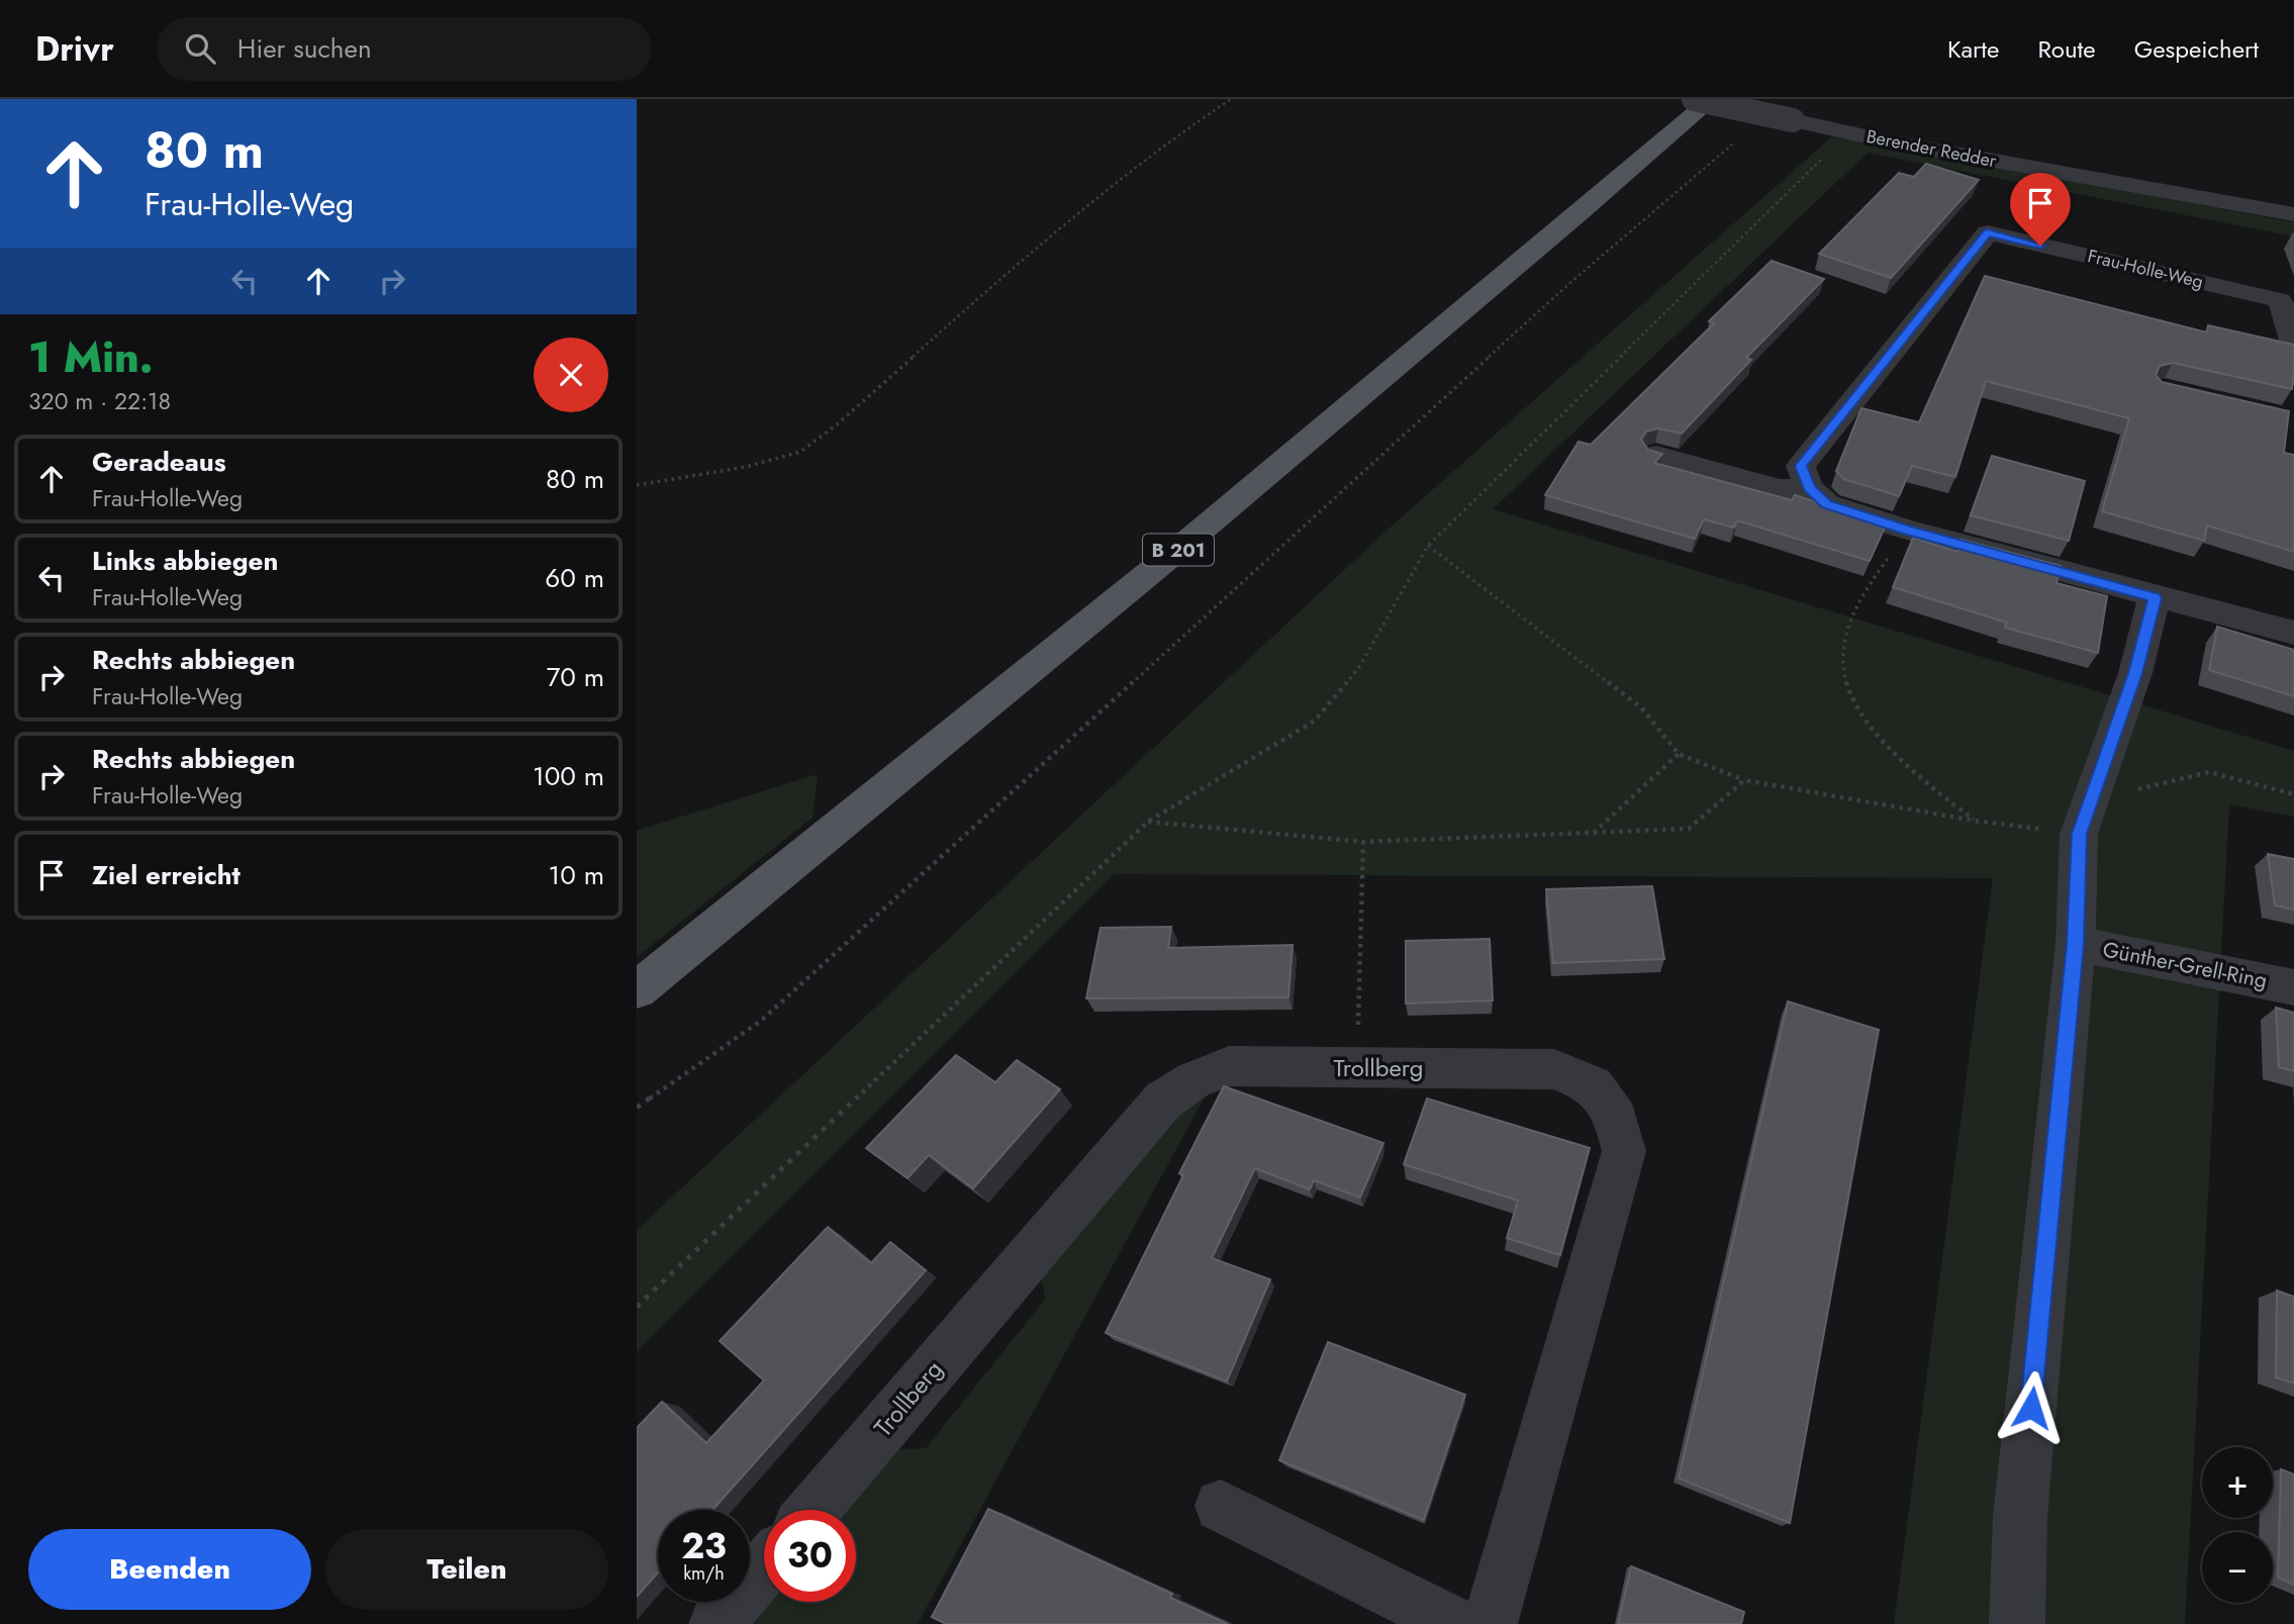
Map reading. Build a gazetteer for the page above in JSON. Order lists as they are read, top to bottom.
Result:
{
  "streets": {
    "main road": ["B 201"],
    "street": [
      "Berender Redder",
      "Frau-Holle-Weg",
      "Günther-Grell-Ring",
      "Trollberg"
    ]
  },
  "page": {
    "header": "Drivr",
    "search": "Hier suchen",
    "nav": ["Karte", "Route", "Gespeichert"],
    "turn": ["80 m", "Frau-Holle-Weg"],
    "heading": ["1 Min.", "320 m · 22:18"],
    "list": [
      {
        "name": "Geradeaus",
        "note": "Frau-Holle-Weg",
        "value": "80 m"
      },
      {
        "name": "Links abbiegen",
        "note": "Frau-Holle-Weg",
        "value": "60 m"
      },
      {
        "name": "Rechts abbiegen",
        "note": "Frau-Holle-Weg",
        "value": "70 m"
      },
      {
        "name": "Rechts abbiegen",
        "note": "Frau-Holle-Weg",
        "value": "100 m"
      },
      {
        "name": "Ziel erreicht",
        "value": "10 m"
      }
    ],
    "map_buttons": ["+", "−"],
    "speed": "23 km/h",
    "limit": "30",
    "buttons": ["Beenden", "Teilen"]
  }
}
